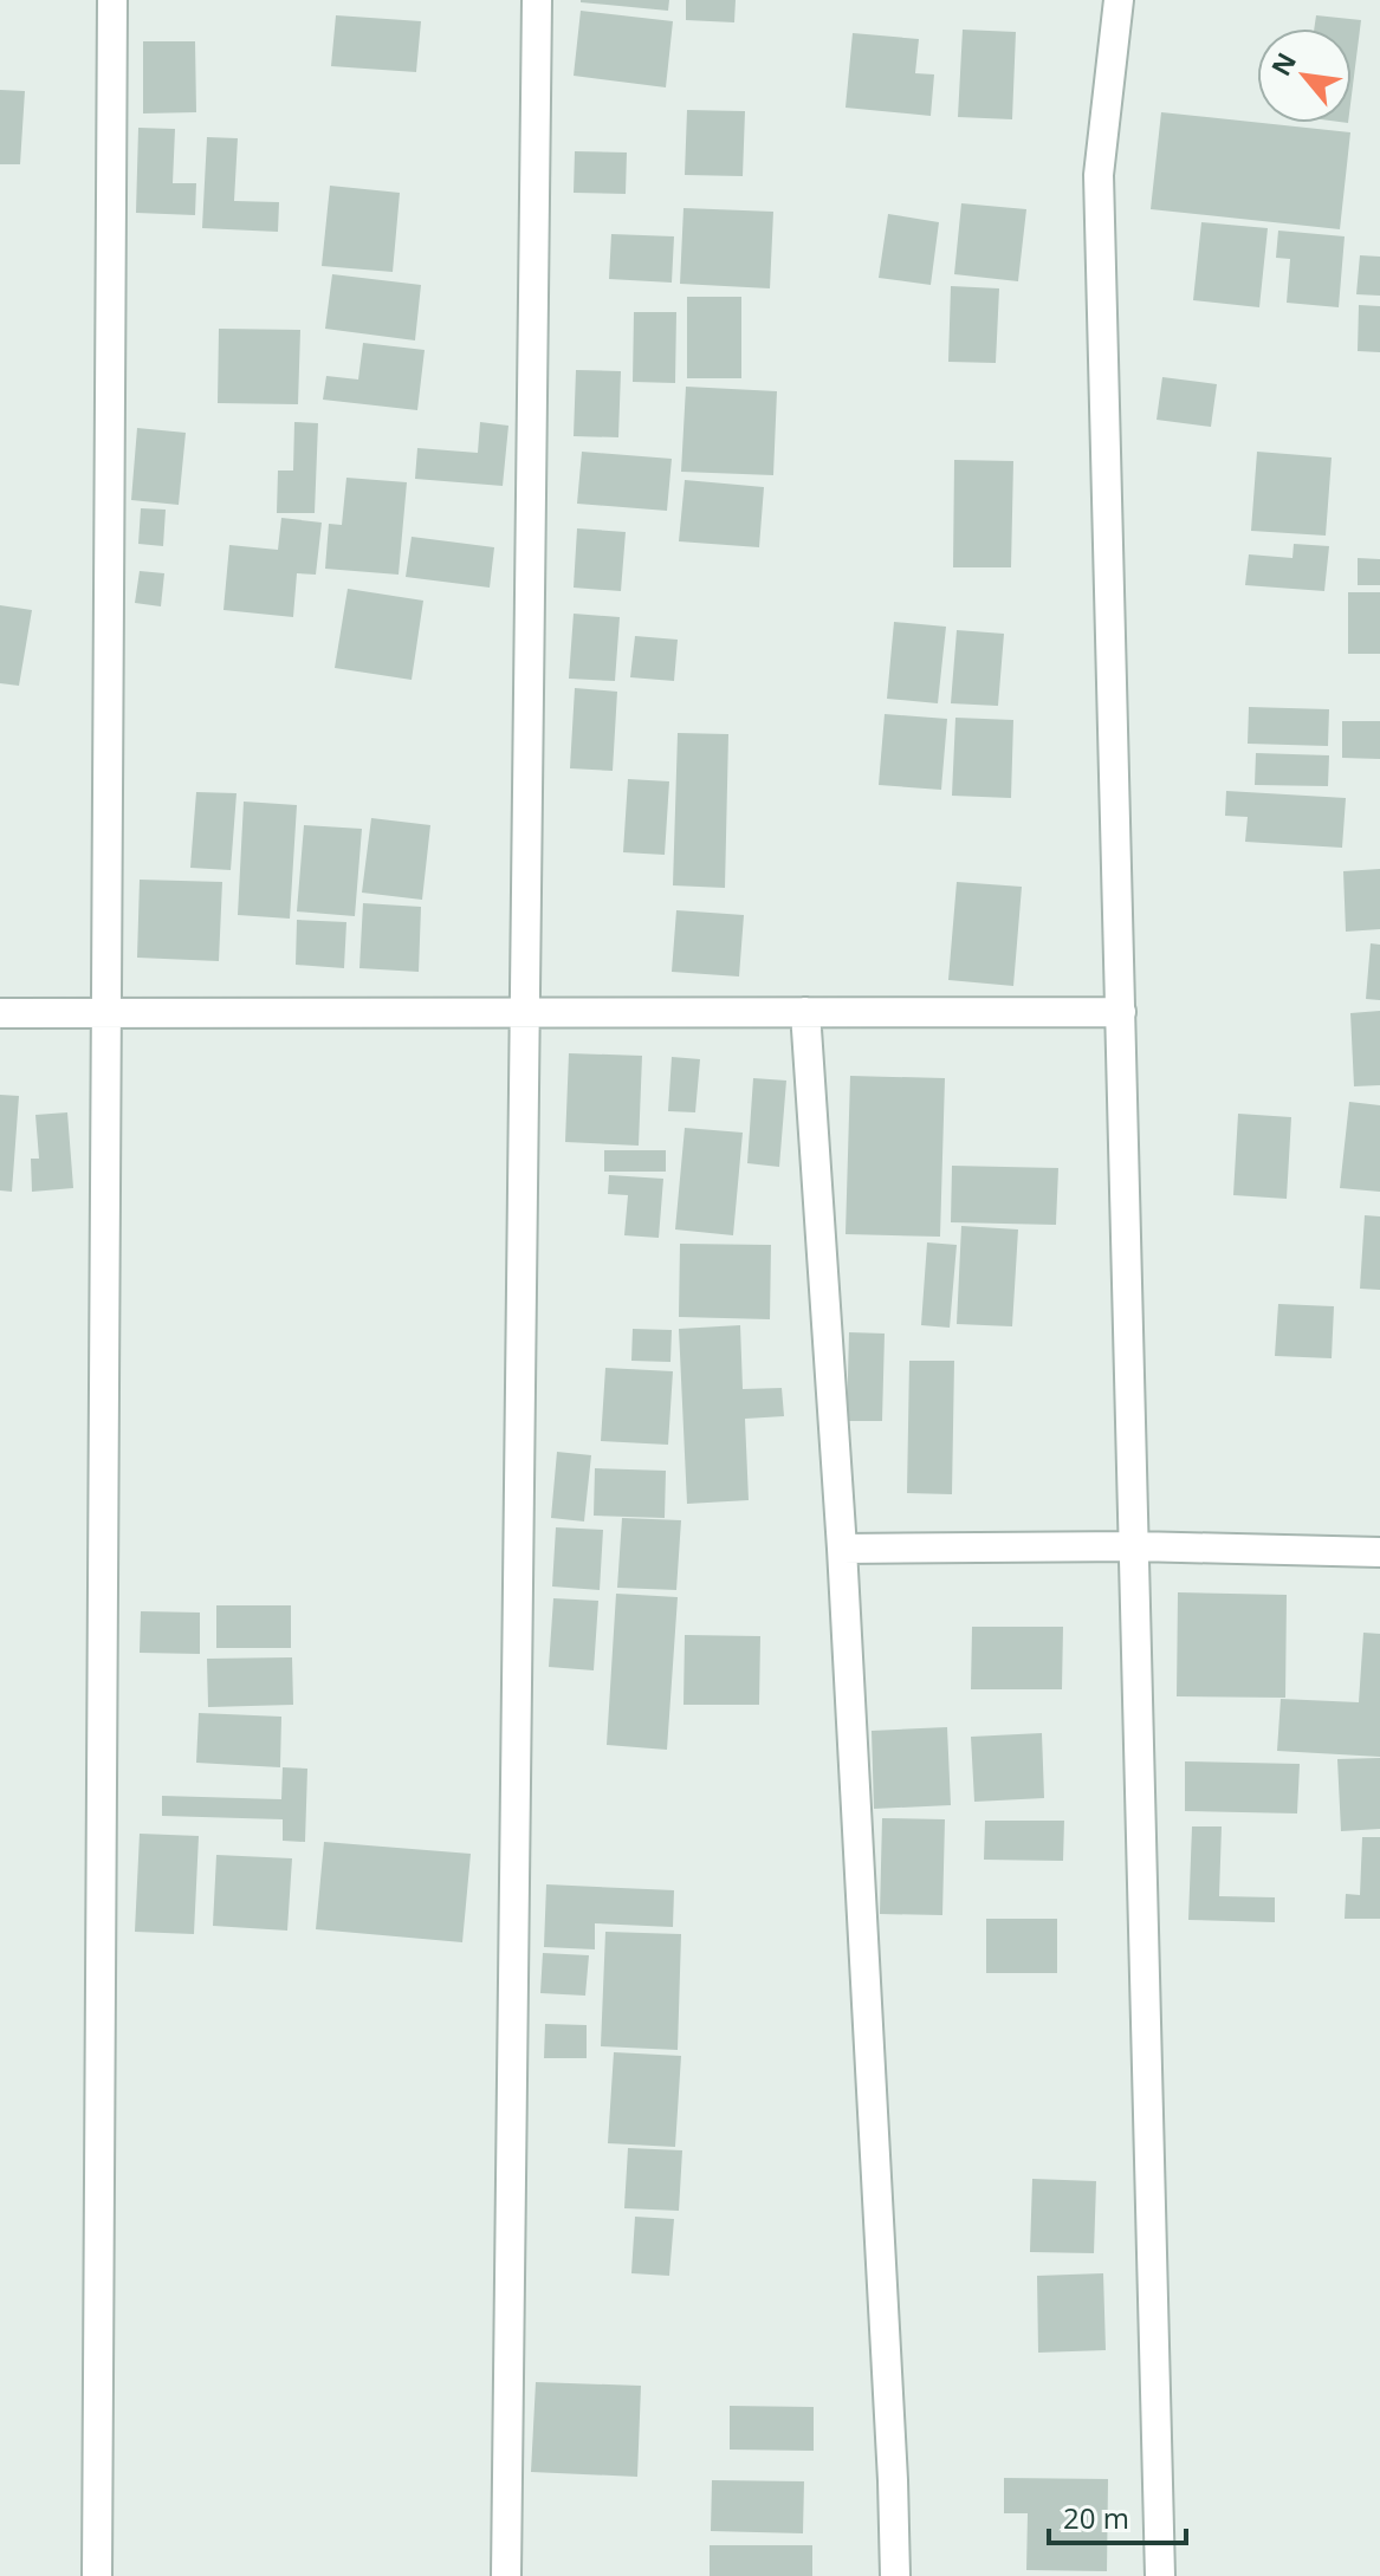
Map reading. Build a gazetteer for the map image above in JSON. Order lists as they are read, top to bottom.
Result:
{
  "scale_bar": "20 m",
  "north": "top left"
}
